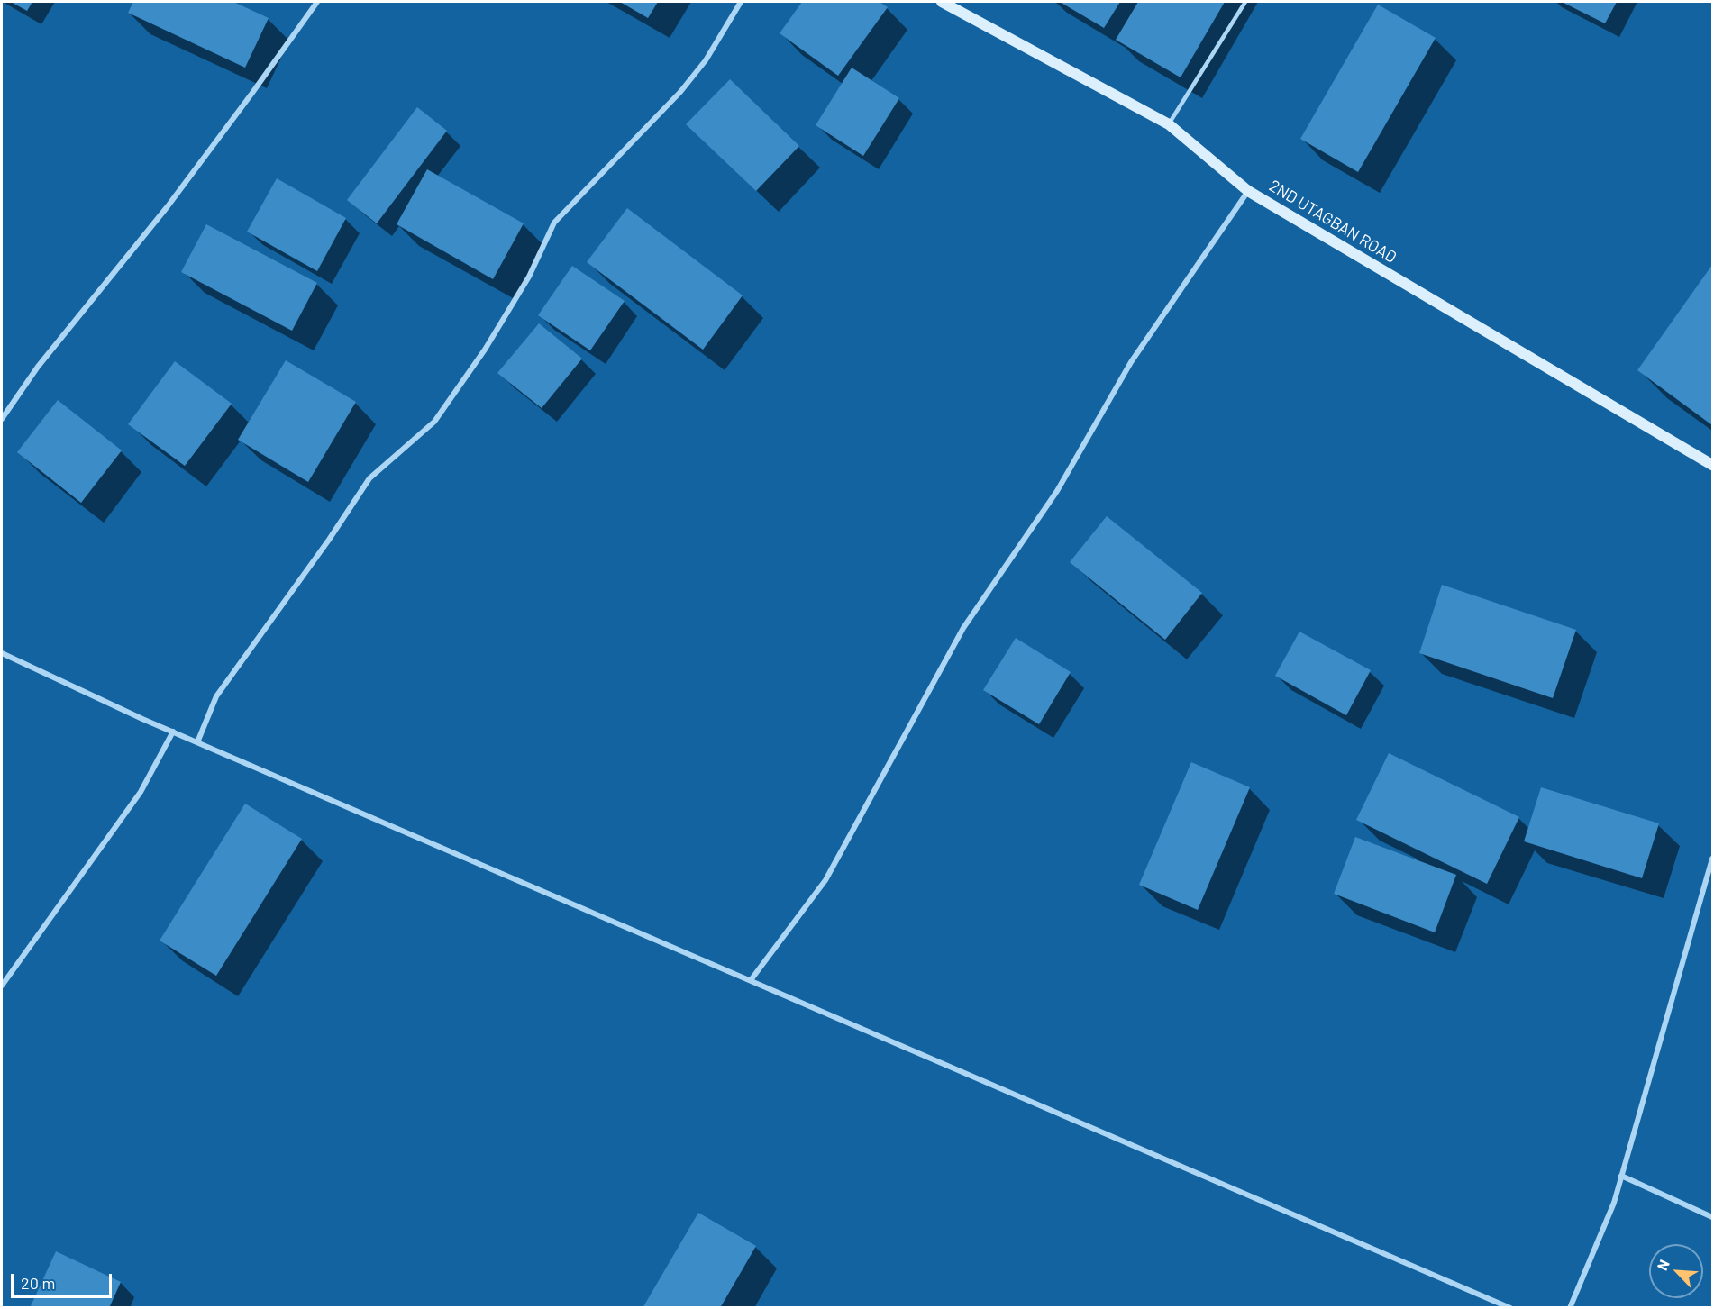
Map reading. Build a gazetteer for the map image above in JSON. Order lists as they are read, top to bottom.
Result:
{
  "streets": {
    "street": ["2ND UTAGBAN ROAD"]
  },
  "scale_bar": "20 m",
  "north": "top left"
}
